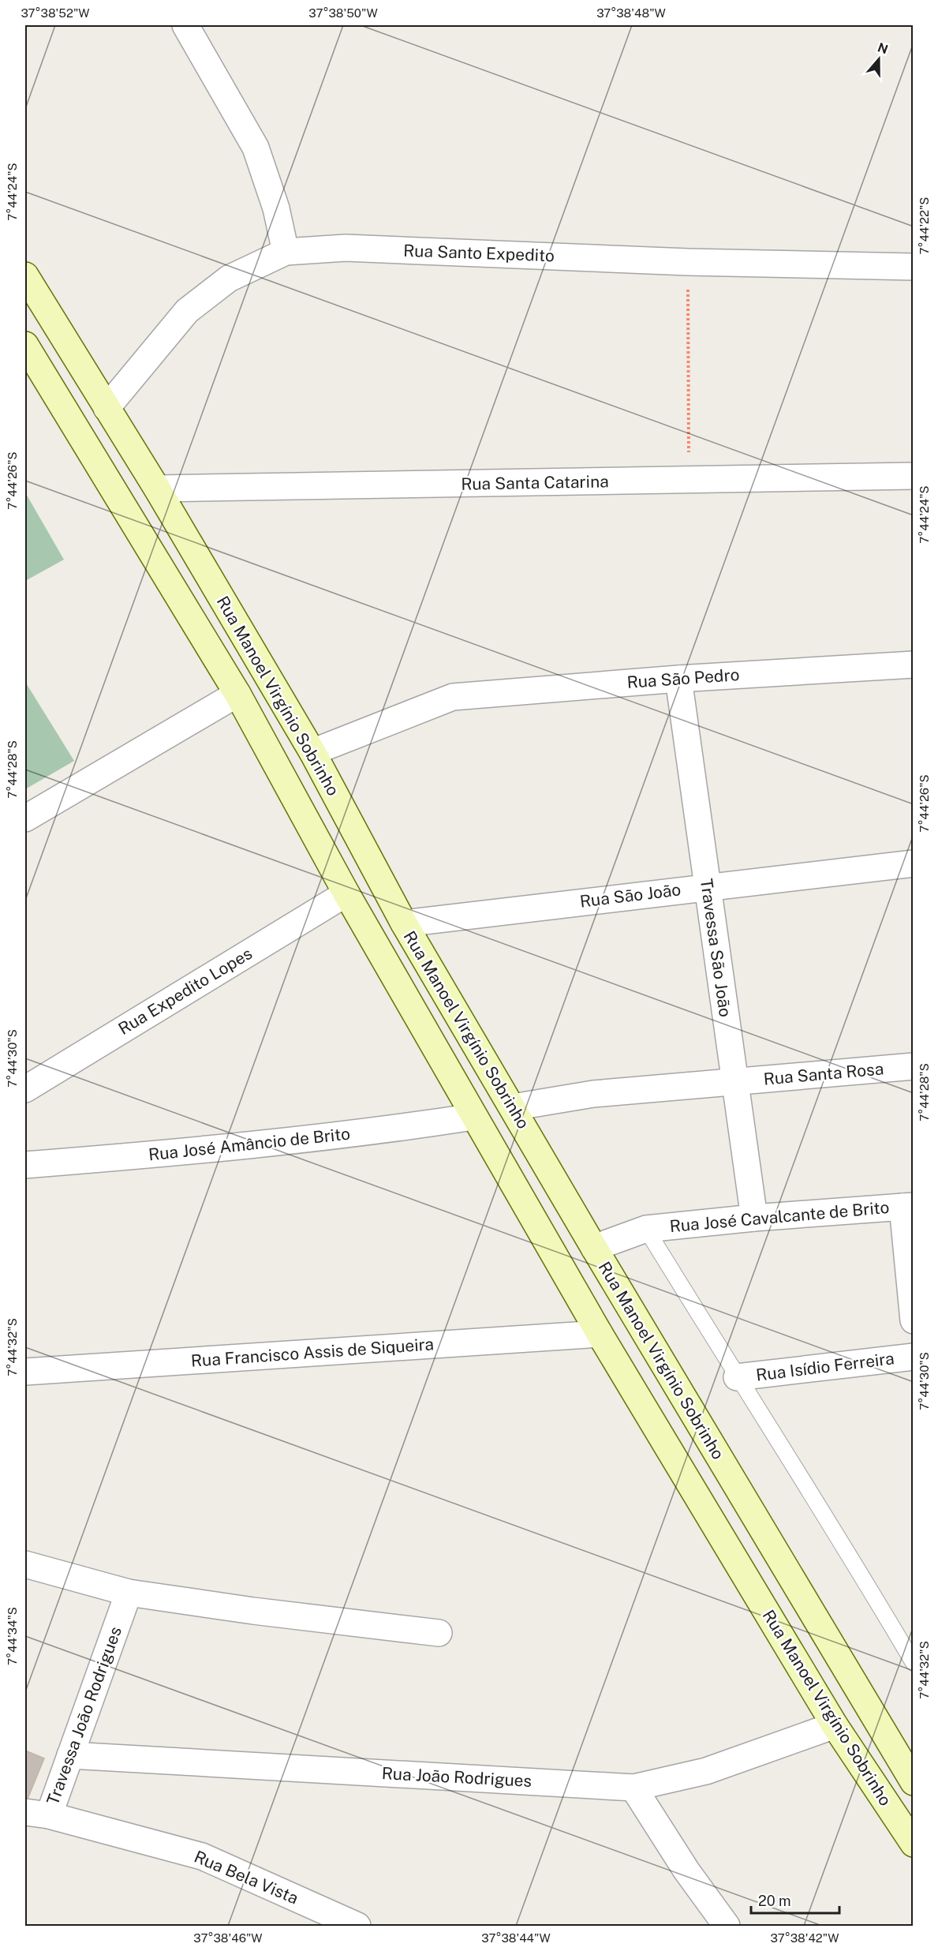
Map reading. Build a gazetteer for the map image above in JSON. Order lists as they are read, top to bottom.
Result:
{
  "streets": {
    "main road": ["Rua Manoel Virgínio Sobrinho"],
    "street": [
      "Rua Santo Expedito",
      "Rua Santa Catarina",
      "Rua São Pedro",
      "Rua São João",
      "Travessa São João",
      "Rua Expedito Lopes",
      "Rua Santa Rosa",
      "Rua José Amâncio de Brito",
      "Rua José Cavalcante de Brito",
      "Rua Francisco Assis de Siqueira",
      "Rua Isídio Ferreira",
      "Travessa João Rodrigues",
      "Rua João Rodrigues",
      "Rua Bela Vista"
    ]
  },
  "crossings": [
    ["Rua Santo Expedito", "Rua Manoel Virgínio Sobrinho"],
    ["Rua Santa Catarina", "Rua Manoel Virgínio Sobrinho"],
    ["Rua São Pedro", "Rua Manoel Virgínio Sobrinho"],
    ["Rua São Pedro", "Travessa São João"],
    ["Rua Manoel Virgínio Sobrinho", "Rua São João"],
    ["Rua Manoel Virgínio Sobrinho", "Rua Expedito Lopes"],
    ["Rua Manoel Virgínio Sobrinho", "Rua Santa Rosa"],
    ["Rua Manoel Virgínio Sobrinho", "Rua José Amâncio de Brito"],
    ["Rua Manoel Virgínio Sobrinho", "Rua José Cavalcante de Brito"],
    ["Rua Manoel Virgínio Sobrinho", "Rua Francisco Assis de Siqueira"],
    ["Rua Manoel Virgínio Sobrinho", "Rua João Rodrigues"],
    ["Rua São João", "Travessa São João"],
    ["Travessa São João", "Rua Santa Rosa"],
    ["Travessa São João", "Rua José Cavalcante de Brito"],
    ["Travessa João Rodrigues", "Rua João Rodrigues"],
    ["Travessa João Rodrigues", "Rua Bela Vista"]
  ],
  "scale_bar": "20 m",
  "north": "top",
  "coordinates": [
    "37°38'52\"W",
    "37°38'50\"W",
    "37°38'48\"W",
    "7°44'24\"S",
    "7°44'22\"S",
    "7°44'26\"S",
    "7°44'28\"S",
    "7°44'30\"S",
    "7°44'32\"S",
    "7°44'34\"S",
    "37°38'46\"W",
    "37°38'44\"W",
    "37°38'42\"W"
  ]
}
